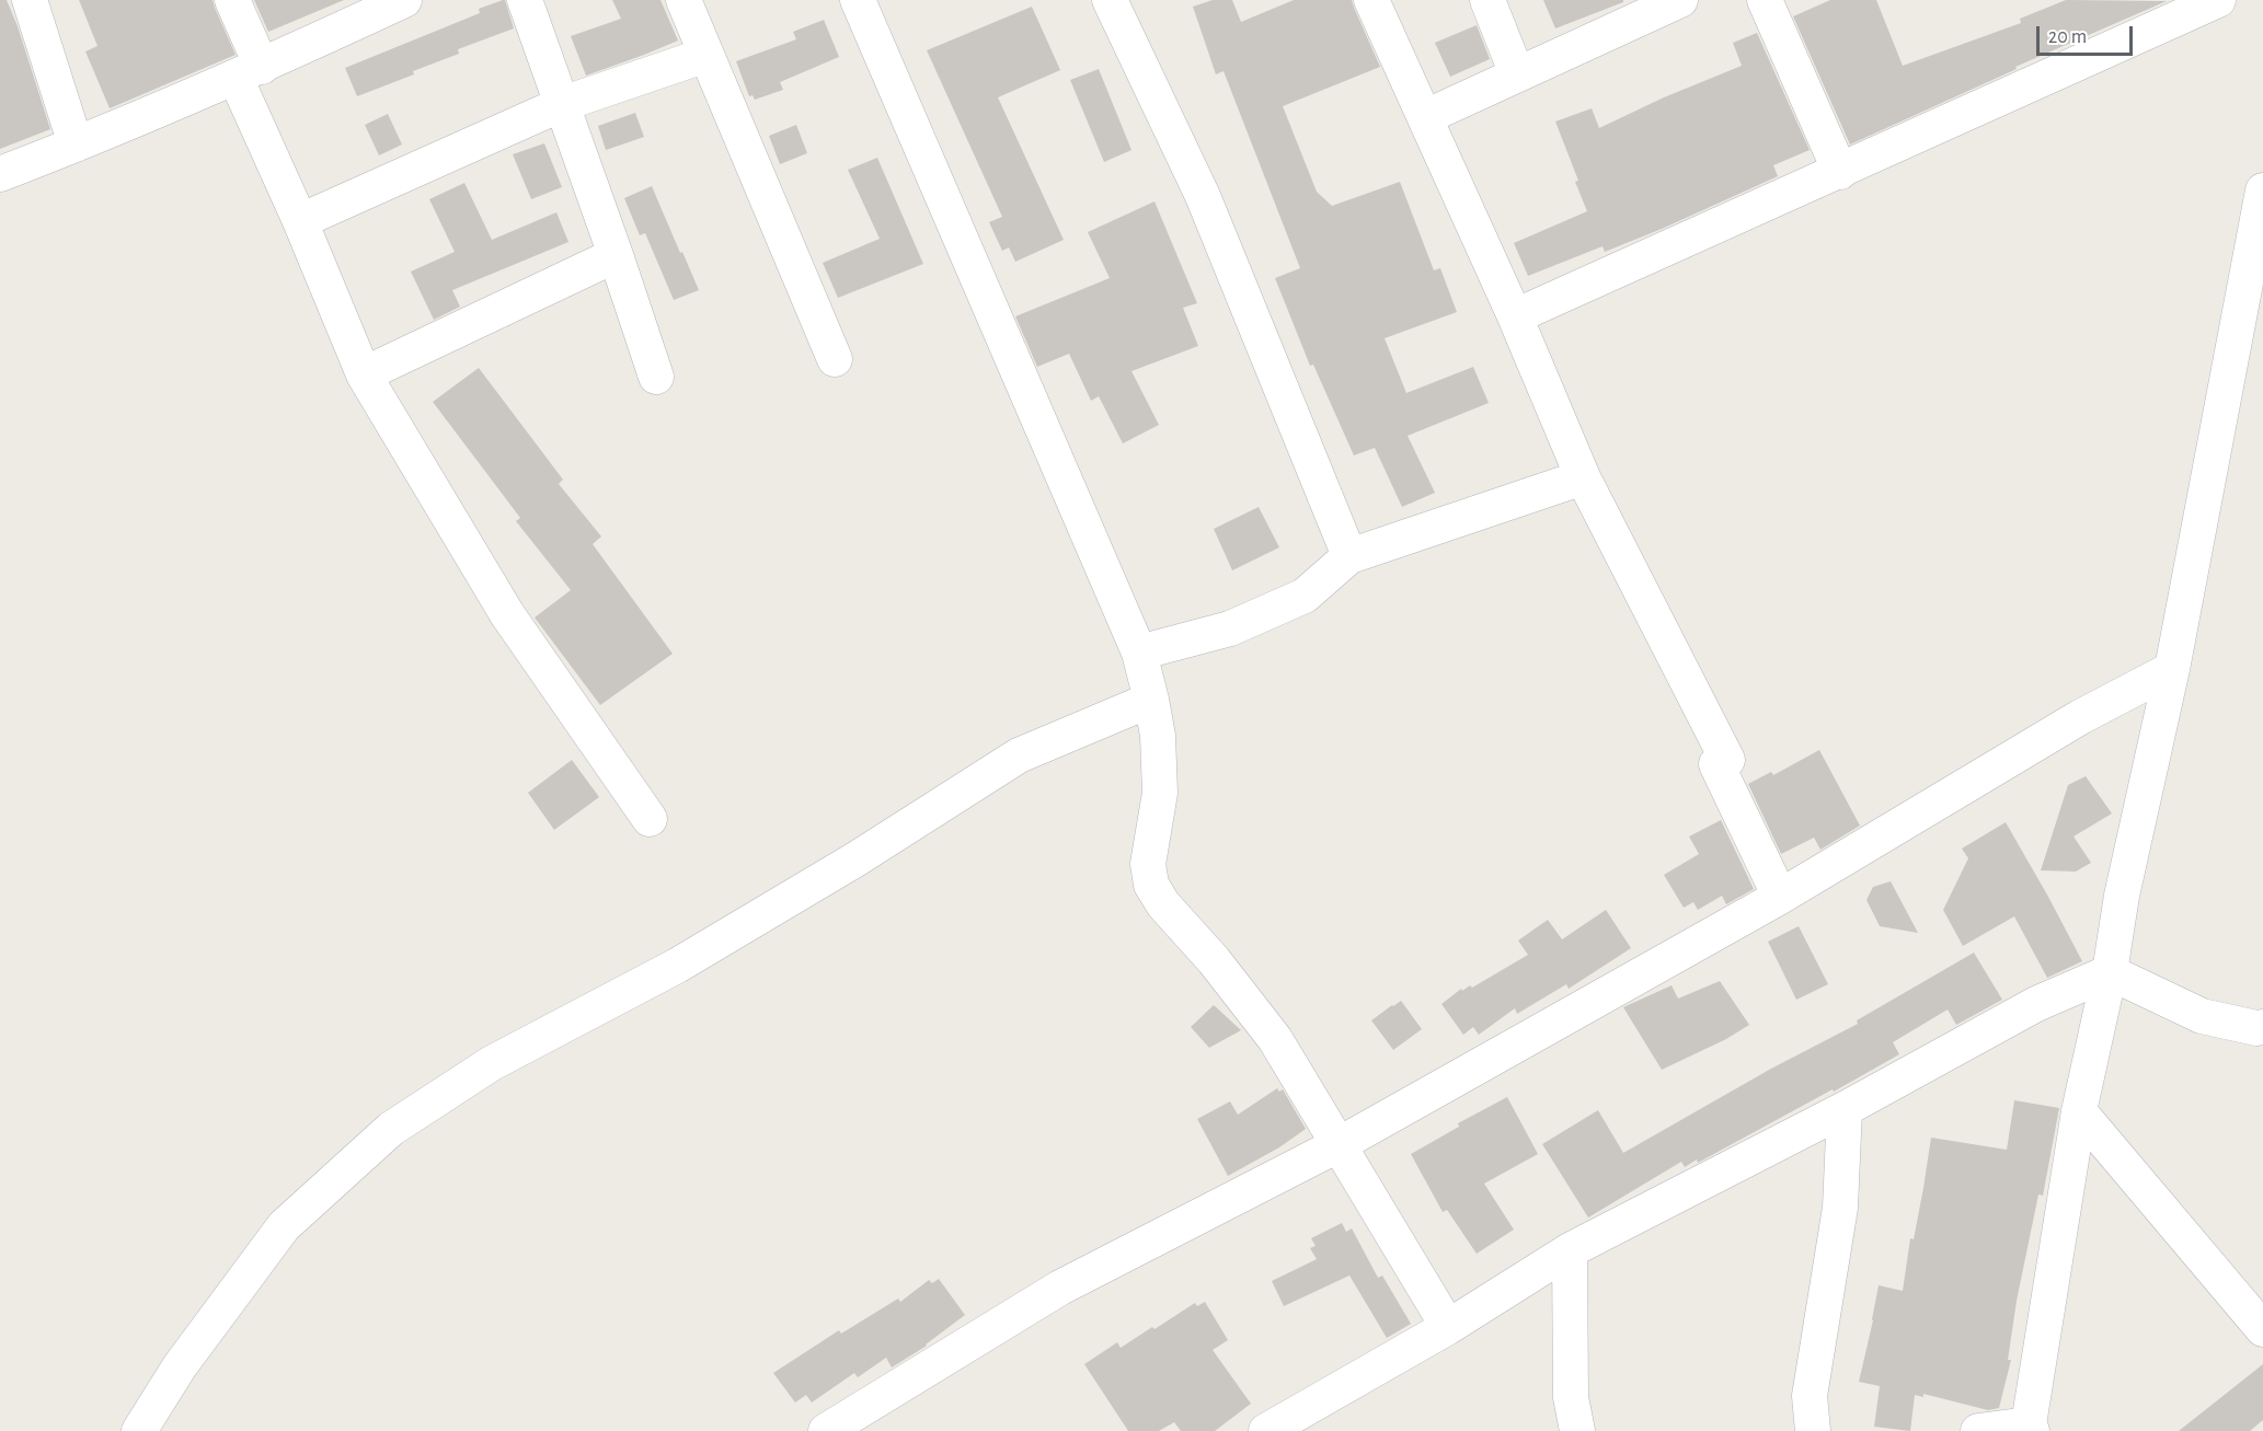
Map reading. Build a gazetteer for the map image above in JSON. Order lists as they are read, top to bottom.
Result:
{
  "scale_bar": "20 m"
}
